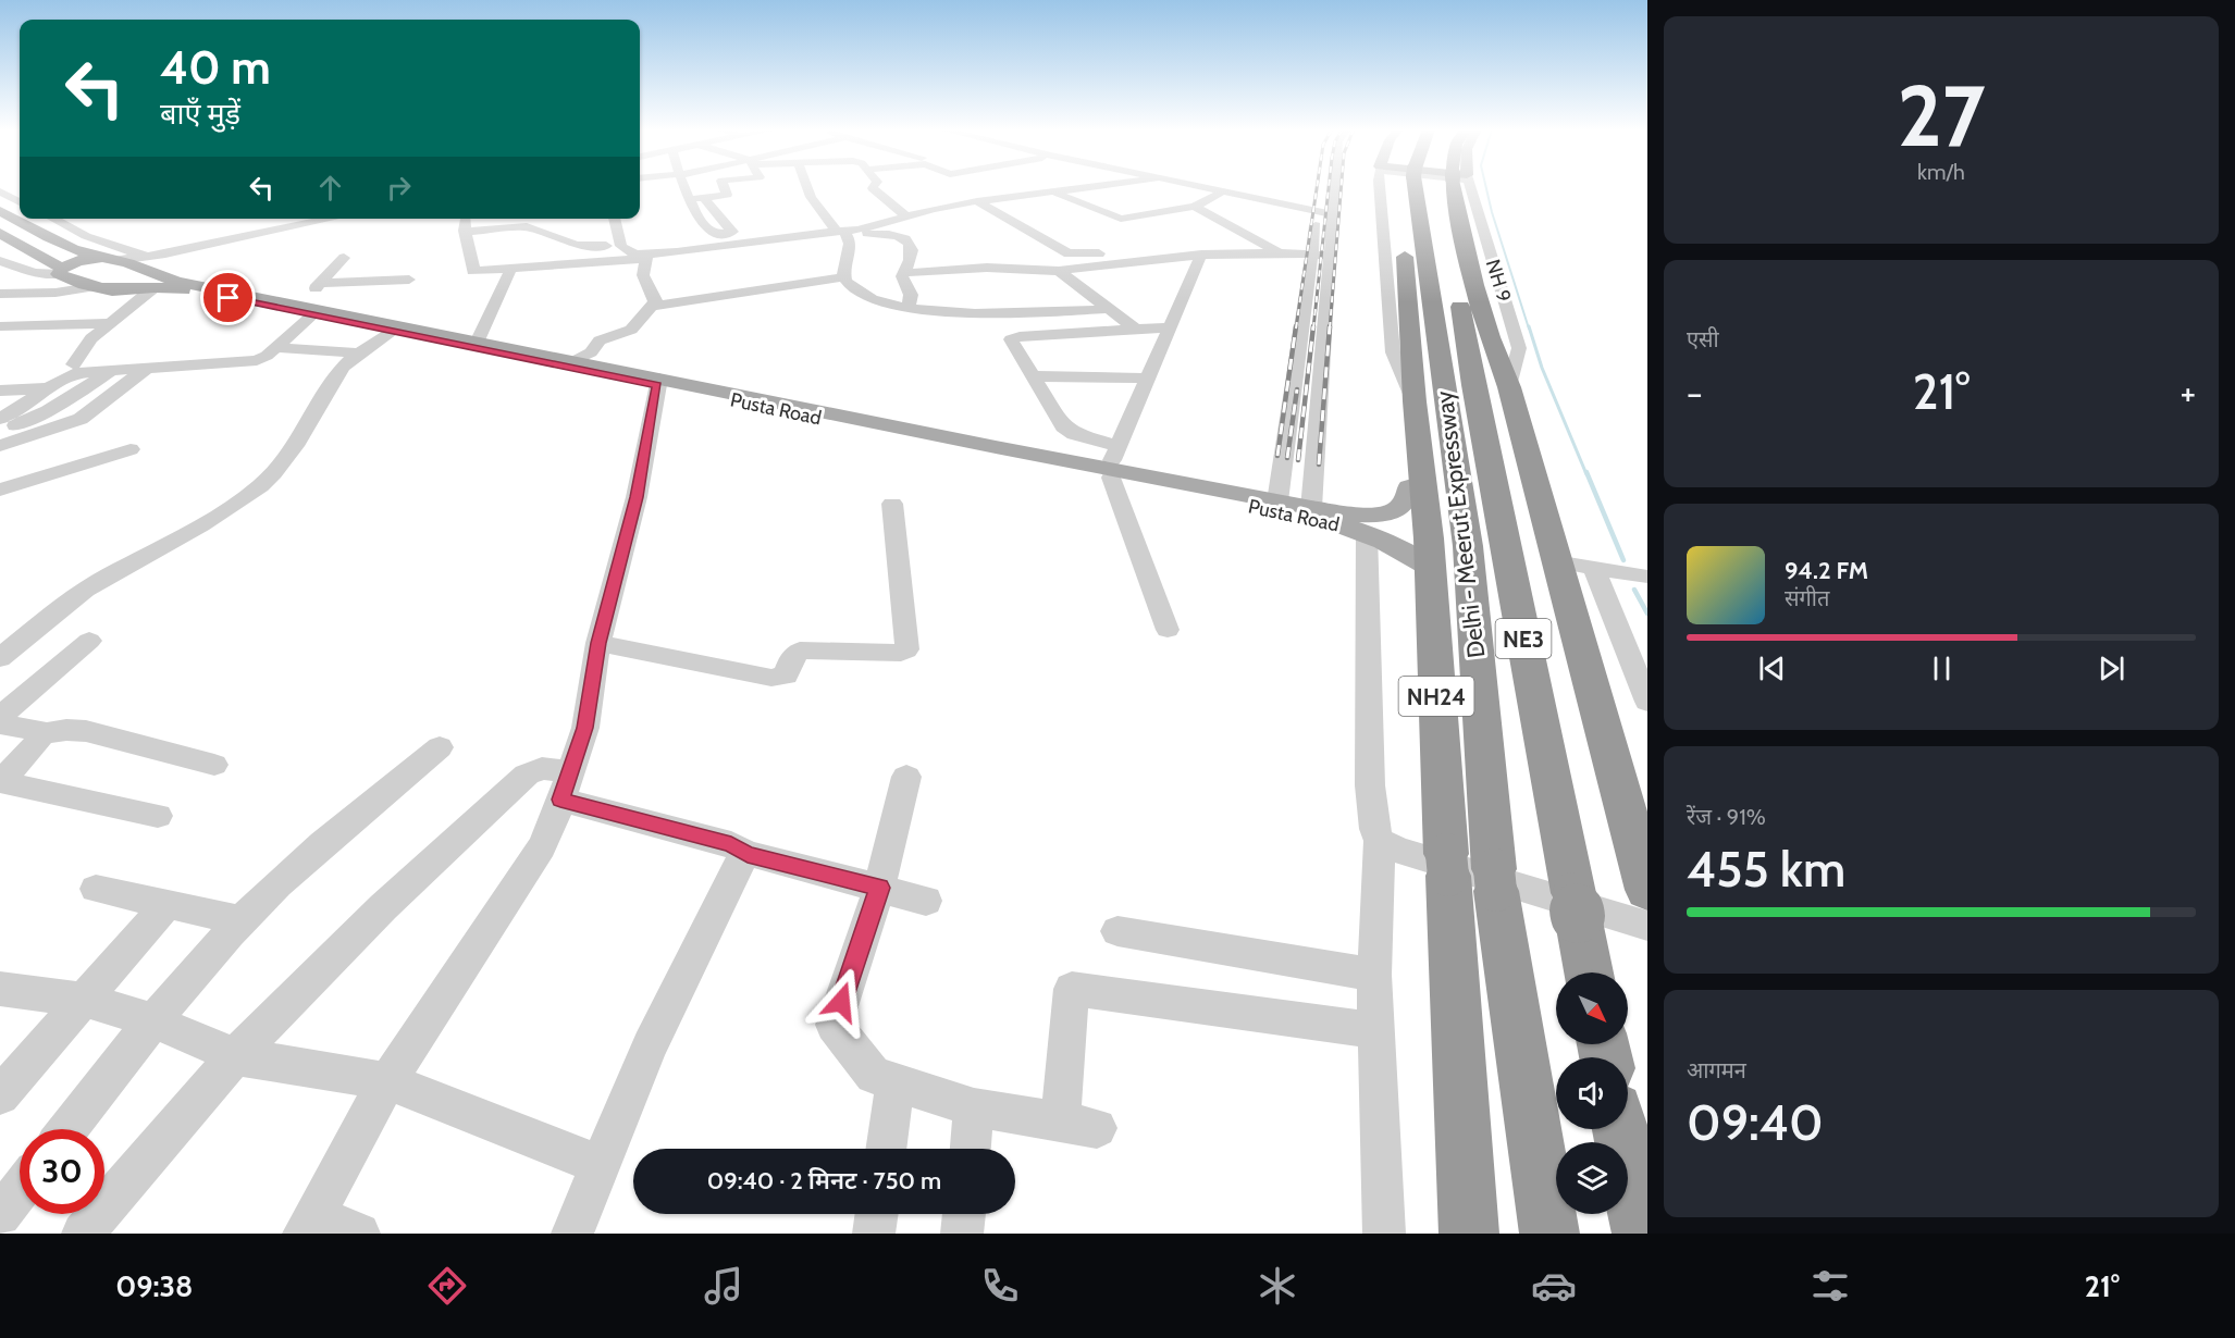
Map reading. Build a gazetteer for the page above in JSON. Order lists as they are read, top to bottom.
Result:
{
  "streets": {
    "highway": ["Delhi - Meerut Expressway", "NE3", "NH24"],
    "main road": ["Pusta Road"],
    "street": ["NH 9"]
  },
  "crossings": [
    ["Pusta Road", "NH24"],
    ["Delhi - Meerut Expressway", "NH24"]
  ],
  "north": "bottom right",
  "page": {
    "tile": [
      ["27", "km/h"],
      "एसी",
      ["रेंज · 91%", "455 km"],
      ["आगमन", "09:40"]
    ],
    "turn": ["40 m", "बाएँ मुड़ें"],
    "heat": ["−", "21°", "+"],
    "song": ["94.2 FM", "संगीत"],
    "limit": "30",
    "trip": "09:40 · 2 मिनट · 750 m",
    "tabs": ["09:38", "21°"]
  }
}
